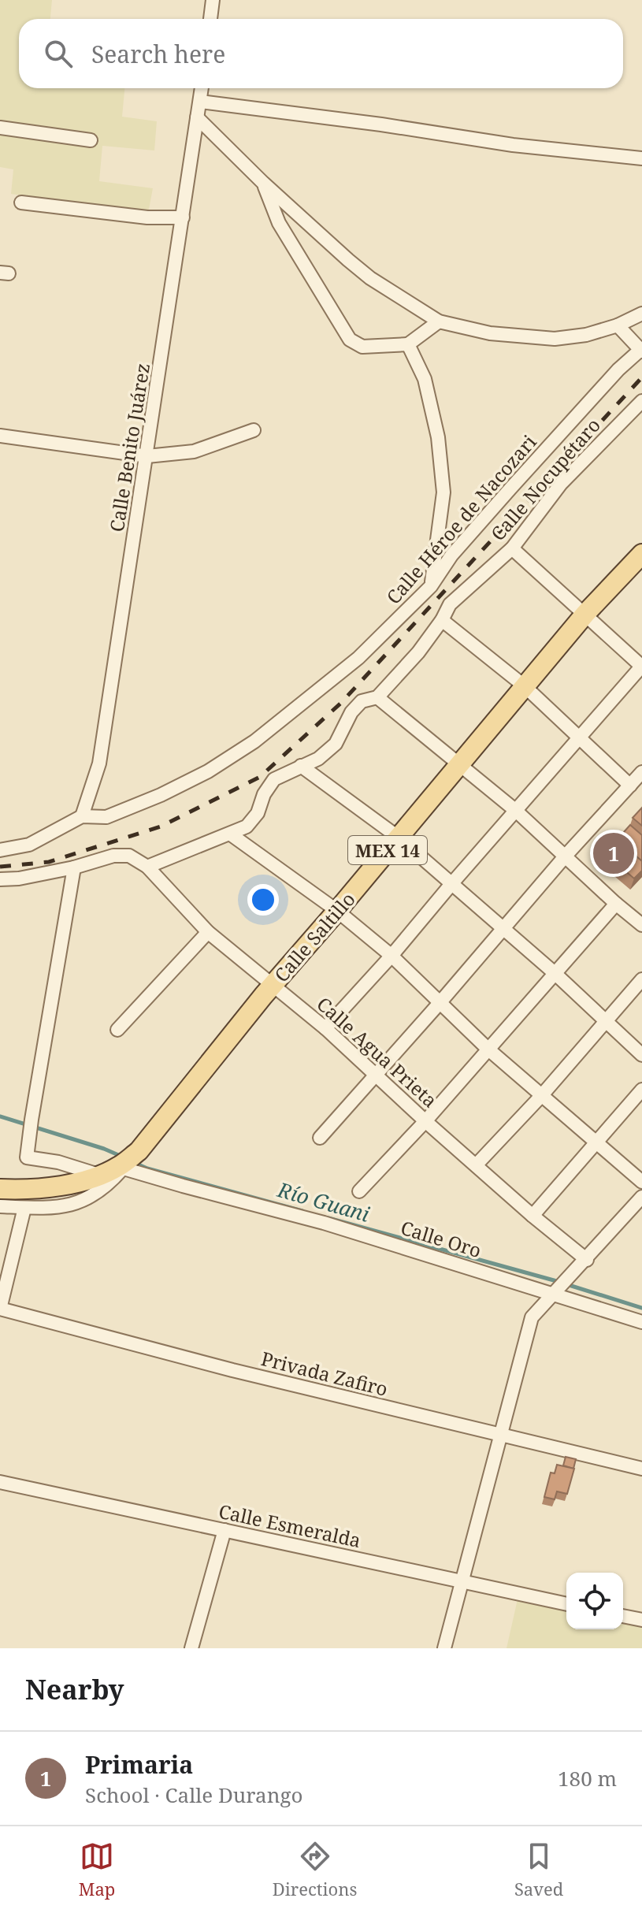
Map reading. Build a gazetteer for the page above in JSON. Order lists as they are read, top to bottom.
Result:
{
  "streets": {
    "main road": ["MEX 14", "Calle Saltillo"],
    "street": [
      "Calle Benito Juárez",
      "Calle Nocupétaro",
      "Calle Héroe de Nacozari",
      "Calle Agua Prieta",
      "Calle Oro",
      "Privada Zafiro",
      "Calle Esmeralda"
    ]
  },
  "crossings": [
    ["Calle Benito Juárez", "Calle Héroe de Nacozari"],
    ["Calle Nocupétaro", "Calle Agua Prieta"],
    ["MEX 14", "Calle Saltillo"],
    ["MEX 14", "Calle Oro"],
    ["Calle Saltillo", "Calle Agua Prieta"],
    ["Calle Saltillo", "Calle Oro"]
  ],
  "water": ["Río Guani"],
  "page": {
    "search": "Search here",
    "pins": "1",
    "heading": "Nearby",
    "list": [
      {
        "mark": "1",
        "name": "Primaria",
        "note": "School · Calle Durango",
        "value": "180 m"
      }
    ],
    "nav": ["Map", "Directions", "Saved"]
  }
}
